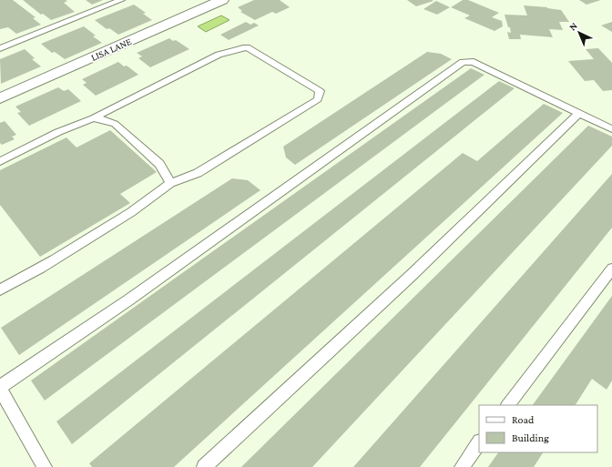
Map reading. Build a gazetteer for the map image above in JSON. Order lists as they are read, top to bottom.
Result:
{
  "streets": {
    "street": ["LISA LANE"]
  },
  "legend": ["Road", "Building"],
  "north": "top left"
}
